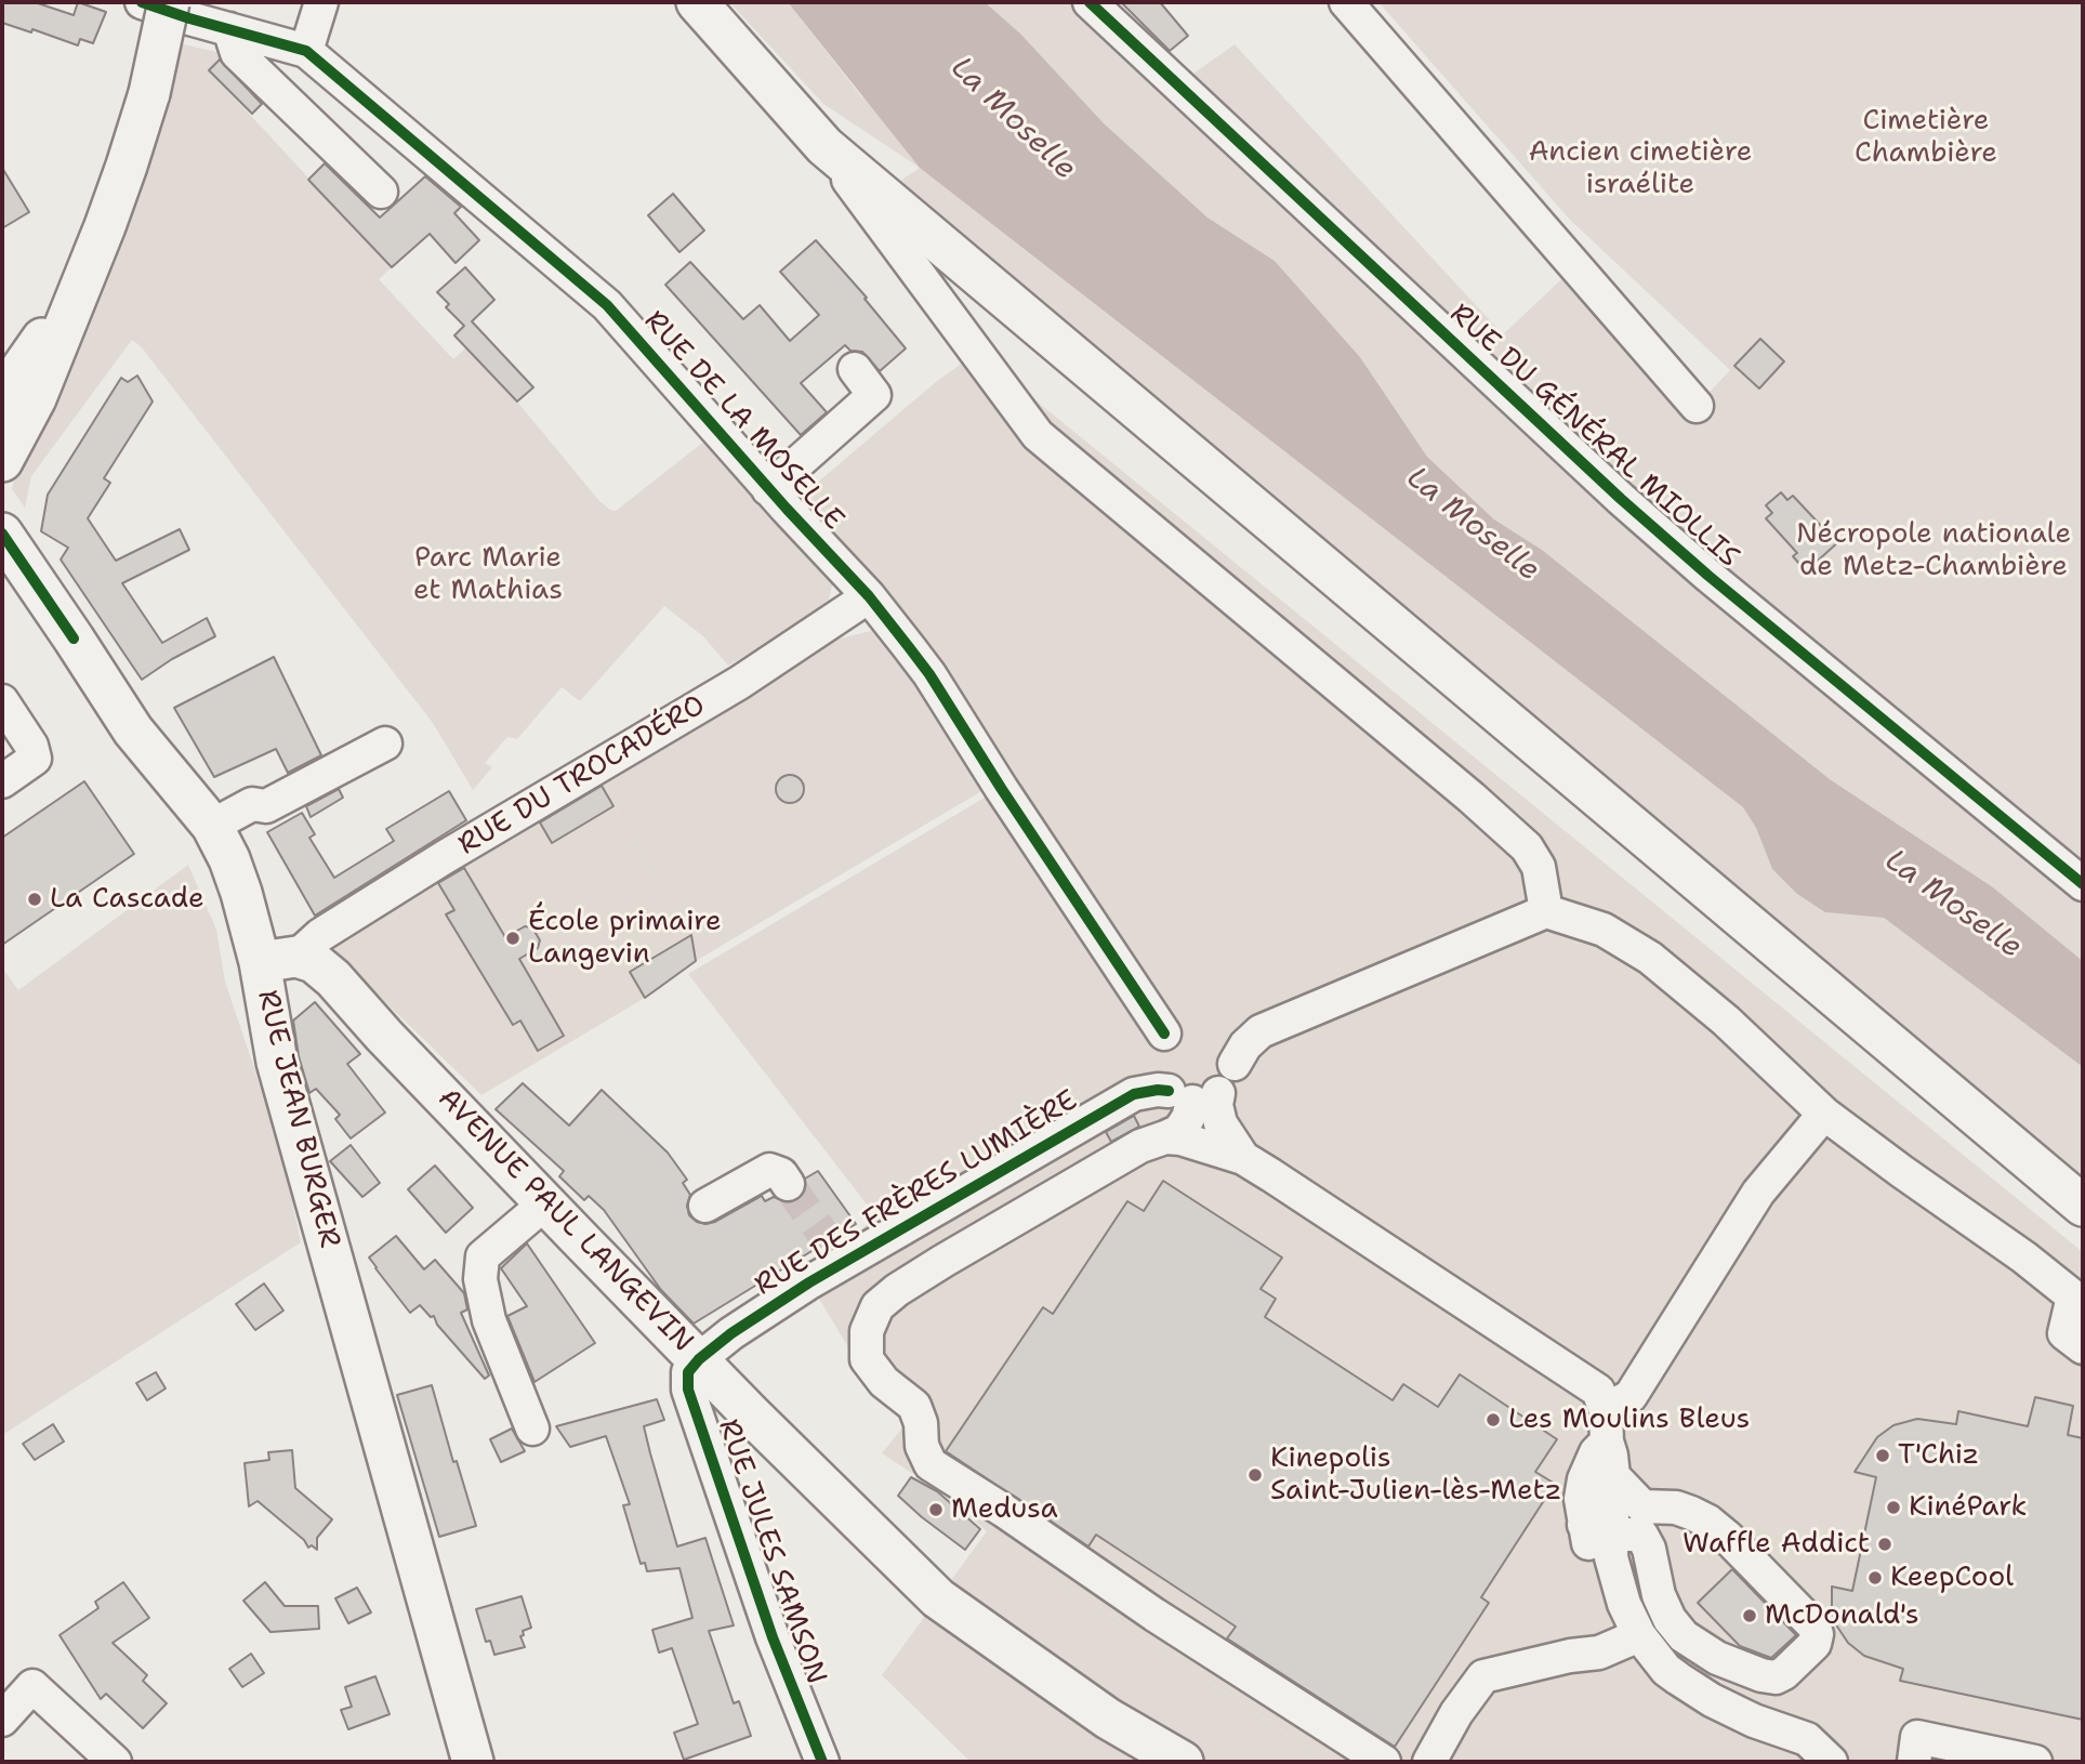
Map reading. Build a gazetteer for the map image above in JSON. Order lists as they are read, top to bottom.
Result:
{
  "streets": {
    "main road": ["RUE JEAN BURGER", "AVENUE PAUL LANGEVIN"],
    "street": [
      "RUE DE LA MOSELLE",
      "RUE DU GÉNÉRAL MIOLLIS",
      "RUE DU TROCADÉRO",
      "RUE DES FRÈRES LUMIÈRE",
      "RUE JULES SAMSON"
    ]
  },
  "crossings": [
    ["RUE DE LA MOSELLE", "RUE DU TROCADÉRO"],
    ["RUE DU TROCADÉRO", "RUE JEAN BURGER"],
    ["RUE DU TROCADÉRO", "AVENUE PAUL LANGEVIN"],
    ["RUE JEAN BURGER", "AVENUE PAUL LANGEVIN"],
    ["RUE DES FRÈRES LUMIÈRE", "AVENUE PAUL LANGEVIN"],
    ["RUE DES FRÈRES LUMIÈRE", "RUE JULES SAMSON"],
    ["AVENUE PAUL LANGEVIN", "RUE JULES SAMSON"]
  ],
  "water": ["La Moselle"],
  "parks": [
    "Cimetière Chambière",
    "Ancien cimetière israélite",
    "Nécropole nationale de Metz-Chambière",
    "Parc Marie et Mathias"
  ],
  "places": [
    "La Cascade",
    "École primaire Langevin",
    "Les Moulins Bleus",
    "T'Chiz",
    "Kinepolis Saint-Julien-lès-Metz",
    "KinéPark",
    "Medusa",
    "Waffle Addict",
    "KeepCool",
    "McDonald's"
  ]
}
